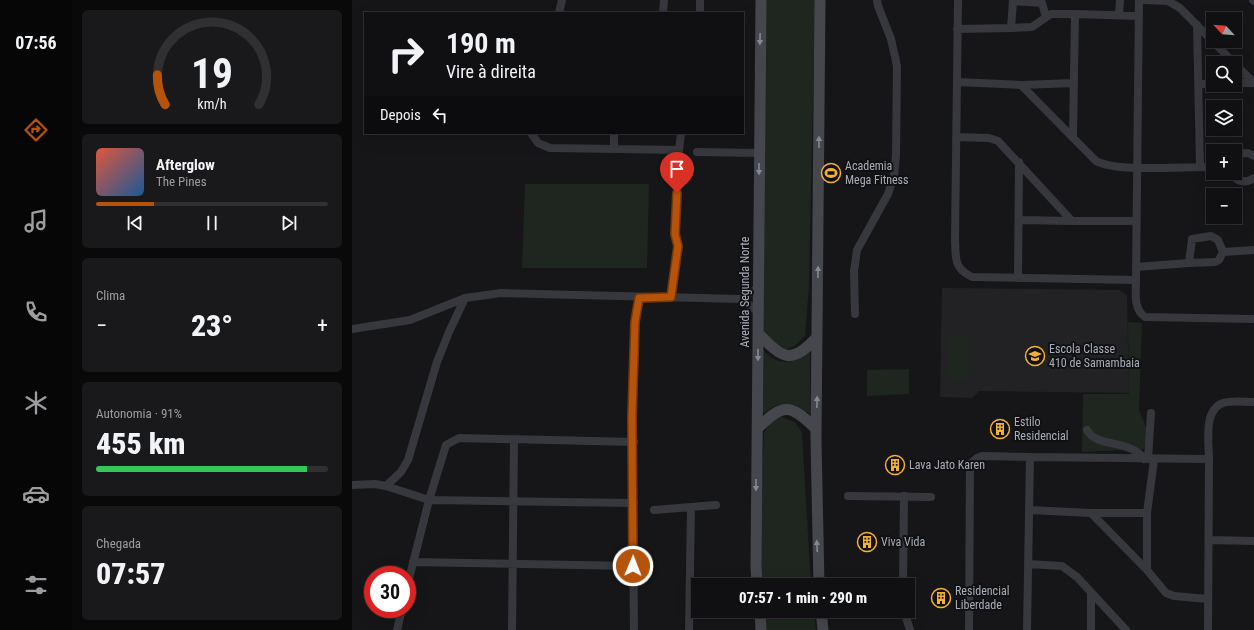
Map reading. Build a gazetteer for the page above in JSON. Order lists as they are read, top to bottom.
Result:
{
  "streets": {
    "main road": ["Avenida Segunda Norte"]
  },
  "places": {
    "sports": ["Academia Mega Fitness"],
    "school or university": ["Escola Classe 410 de Samambaia"],
    "building": [
      "Estilo Residencial",
      "Lava Jato Karen",
      "Viva Vida",
      "Residencial Liberdade"
    ]
  },
  "north": "top left",
  "page": {
    "tabs": "07:56",
    "map_buttons": ["+", "−"],
    "turn": ["190 m", "Vire à direita"],
    "then": "Depois",
    "song": ["Afterglow", "The Pines"],
    "tile": [
      "Clima",
      ["Autonomia · 91%", "455 km"],
      ["Chegada", "07:57"]
    ],
    "heat": ["−", "23°", "+"],
    "limit": "30",
    "trip": "07:57 · 1 min · 290 m",
    "gauge": ["19", "km/h"]
  }
}
